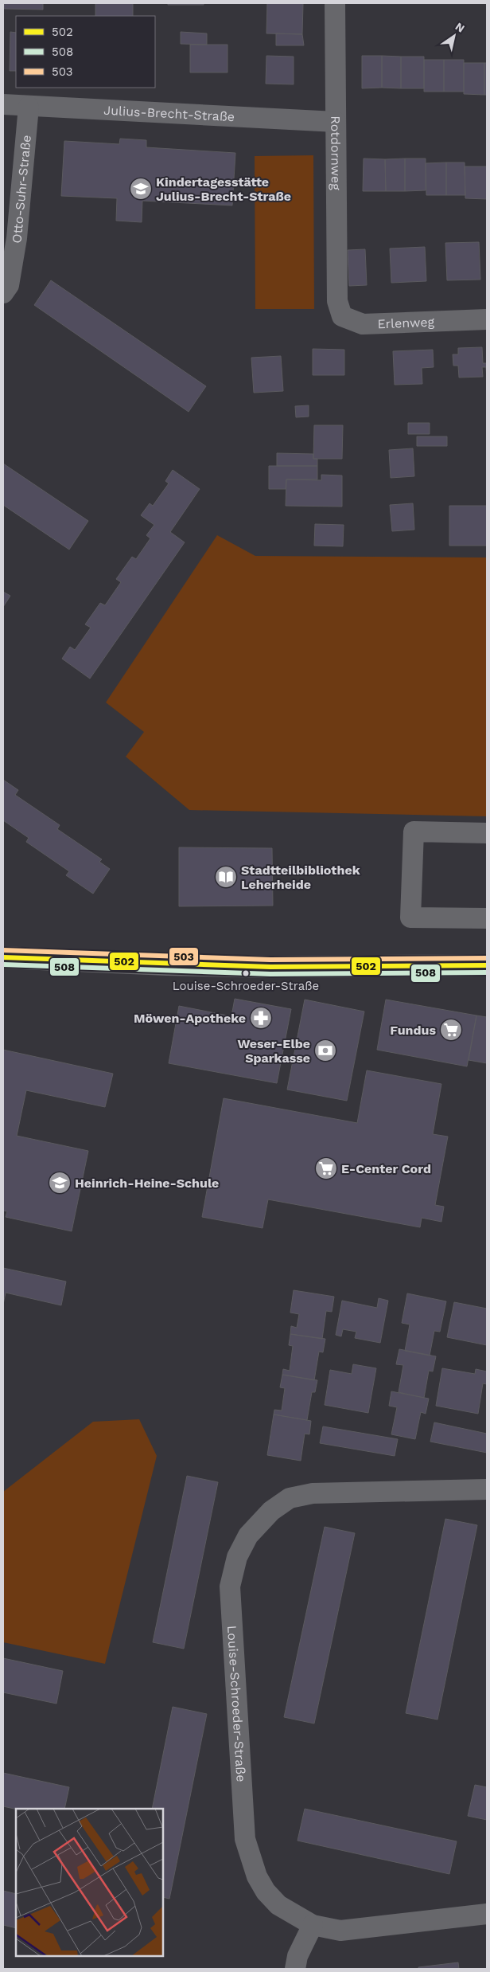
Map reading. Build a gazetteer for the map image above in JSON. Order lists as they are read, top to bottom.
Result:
{
  "streets": {
    "street": [
      "Julius-Brecht-Straße",
      "Rotdornweg",
      "Otto-Suhr-Straße",
      "Erlenweg",
      "Louise-Schroeder-Straße"
    ]
  },
  "crossings": [
    ["Julius-Brecht-Straße", "Rotdornweg"],
    ["Julius-Brecht-Straße", "Otto-Suhr-Straße"],
    ["Rotdornweg", "Erlenweg"]
  ],
  "places": {
    "school or university": ["Kindertagesstätte Julius-Brecht-Straße", "Heinrich-Heine-Schule"],
    "library": ["Stadtteilbibliothek Leherheide"],
    "other": ["Louise-Schroeder-Straße"],
    "pharmacy": ["Möwen-Apotheke"],
    "supermarket": ["Fundus", "E-Center Cord"],
    "bank": ["Weser-Elbe Sparkasse"]
  },
  "lines": ["transit line 503", "transit line 502", "transit line 508"],
  "legend": ["502", "508", "503"],
  "north": "top right"
}
